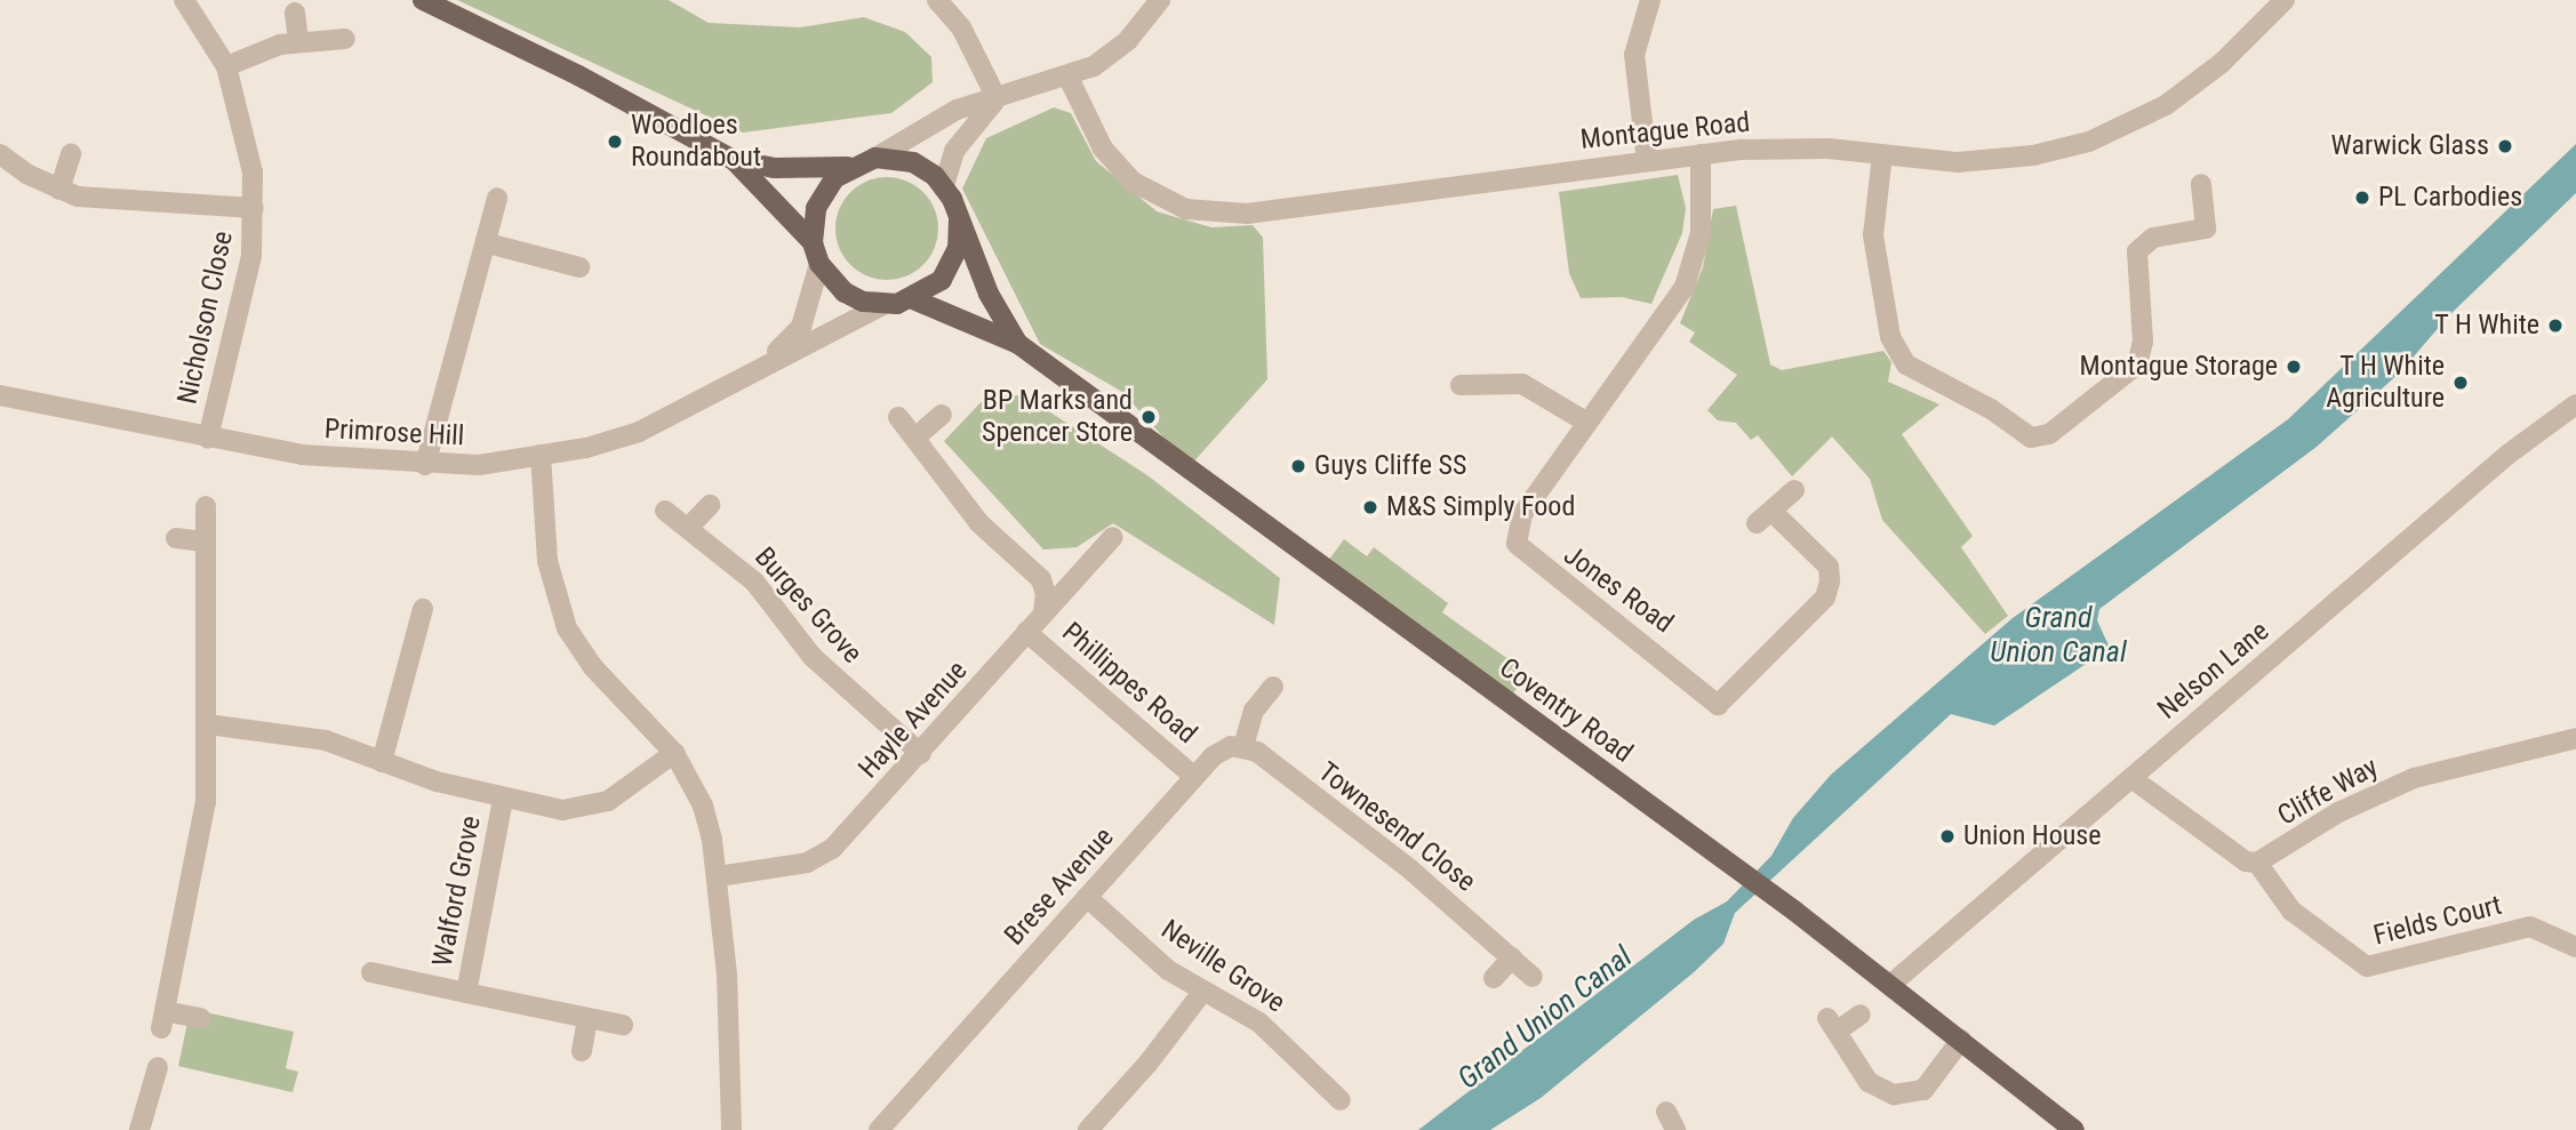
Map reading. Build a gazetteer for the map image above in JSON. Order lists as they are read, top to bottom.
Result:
{
  "streets": {
    "main road": ["Coventry Road"],
    "street": [
      "Montague Road",
      "Nicholson Close",
      "Primrose Hill",
      "Jones Road",
      "Burges Grove",
      "Nelson Lane",
      "Phillippes Road",
      "Hayle Avenue",
      "Cliffe Way",
      "Townesend Close",
      "Brese Avenue",
      "Walford Grove",
      "Fields Court",
      "Neville Grove"
    ]
  },
  "crossings": [
    ["Montague Road", "Jones Road"],
    ["Nicholson Close", "Primrose Hill"],
    ["Primrose Hill", "Coventry Road"],
    ["Burges Grove", "Hayle Avenue"],
    ["Nelson Lane", "Coventry Road"],
    ["Phillippes Road", "Hayle Avenue"],
    ["Phillippes Road", "Brese Avenue"],
    ["Cliffe Way", "Fields Court"],
    ["Townesend Close", "Brese Avenue"],
    ["Brese Avenue", "Neville Grove"]
  ],
  "water": ["Grand Union Canal"],
  "places": [
    "Woodloes Roundabout",
    "Warwick Glass",
    "PL Carbodies",
    "T H White",
    "Montague Storage",
    "T H White Agriculture",
    "BP Marks and Spencer Store",
    "Guys Cliffe SS",
    "M&S Simply Food",
    "Union House"
  ]
}
